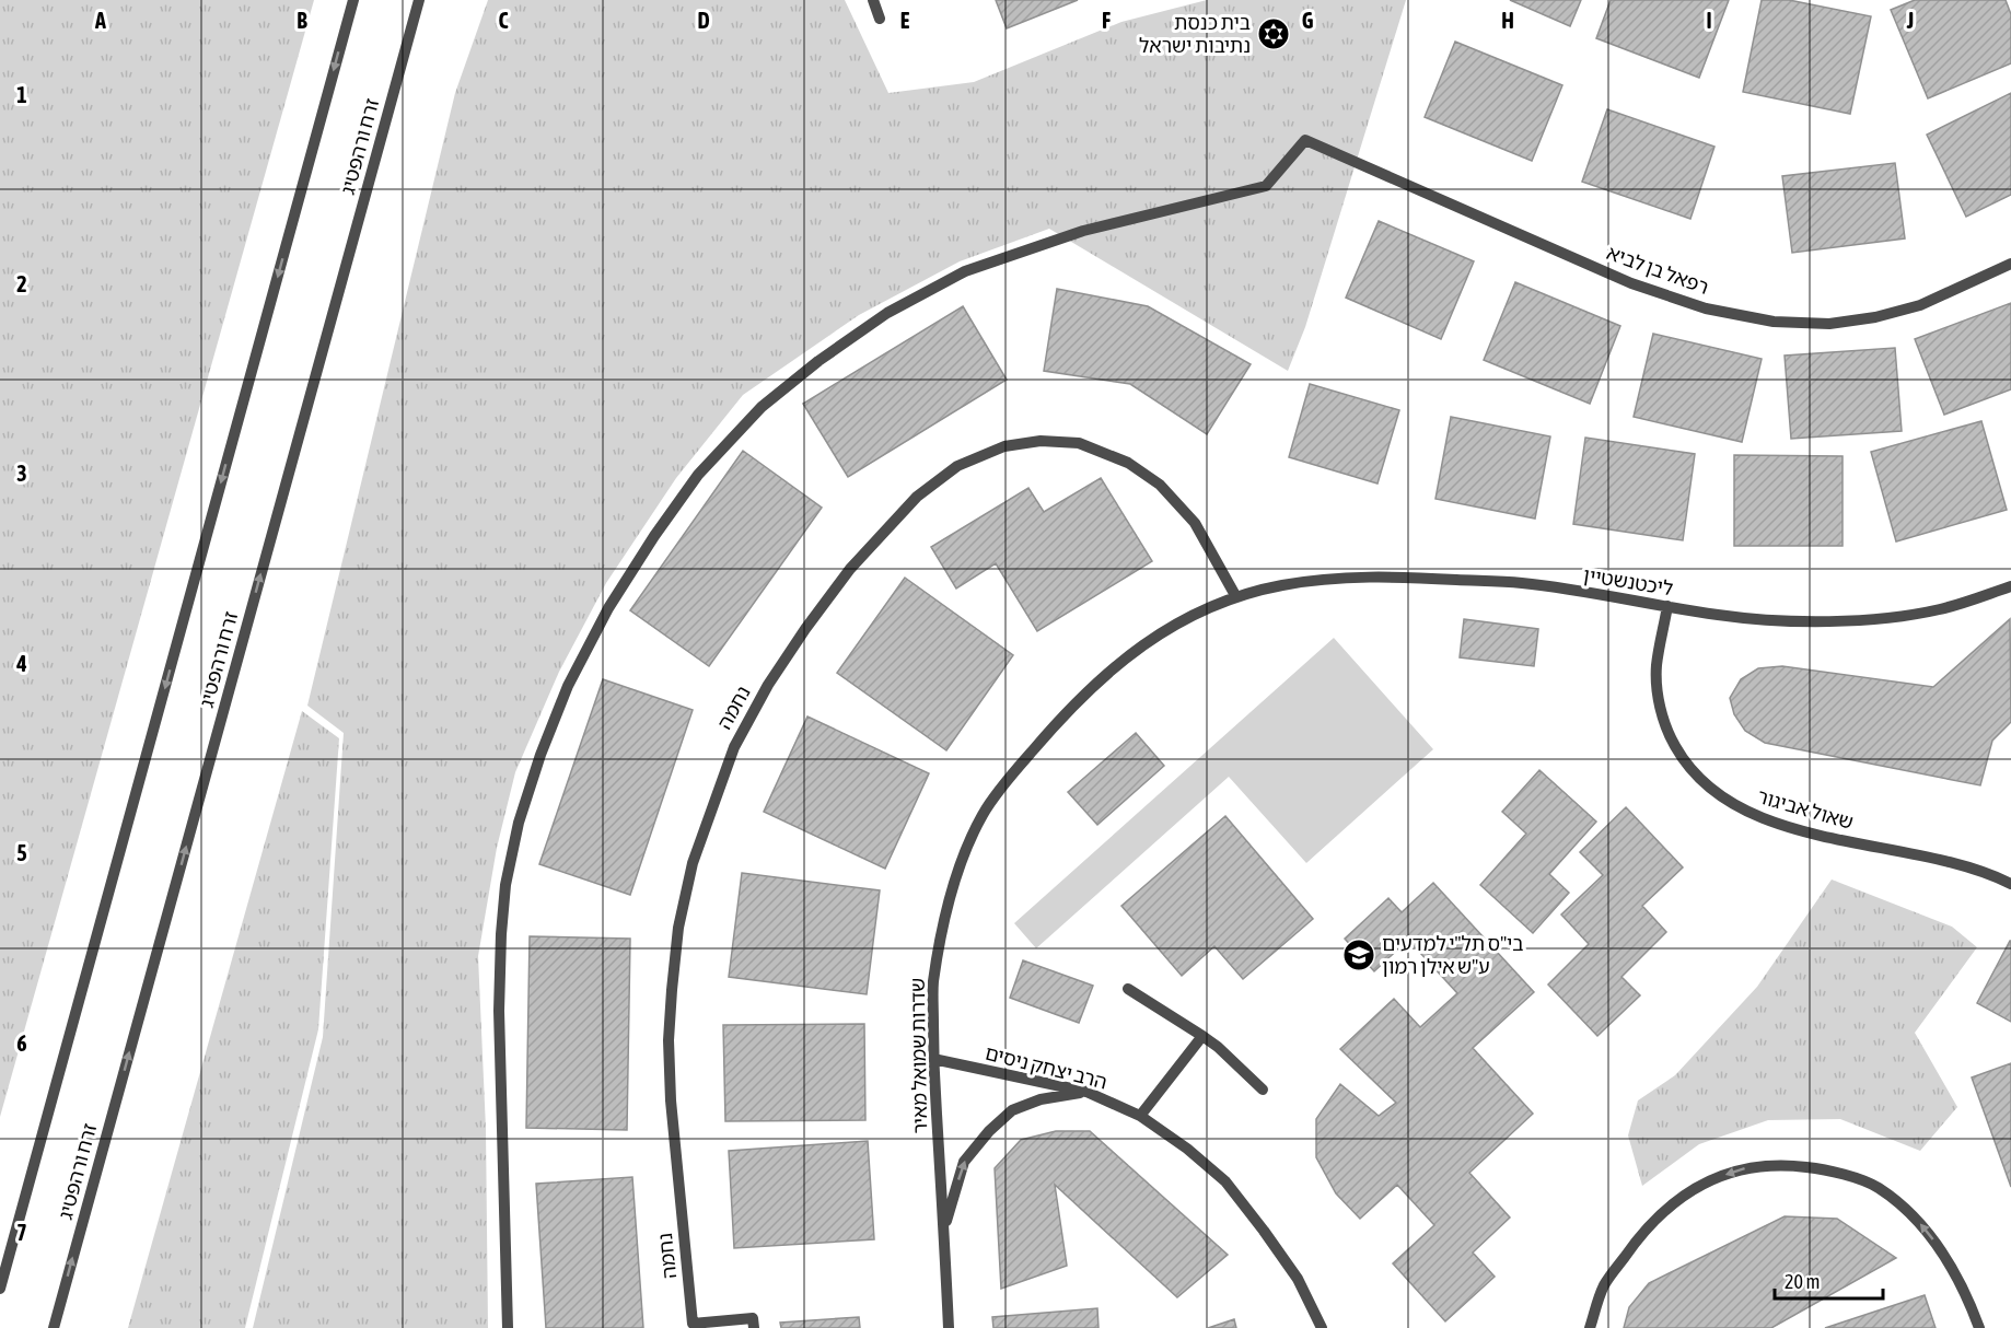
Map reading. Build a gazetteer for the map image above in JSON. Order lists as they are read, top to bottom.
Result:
{
  "streets": {
    "street": [
      "זרח ורהפטיג",
      "רפאל בן לביא",
      "ליכטנשטיין",
      "נחמה",
      "שאול אביגור",
      "שדרות שמואל מאיר",
      "הרב יצחק ניסים"
    ]
  },
  "crossings": [
    ["ליכטנשטיין", "נחמה"],
    ["ליכטנשטיין", "שאול אביגור"],
    ["ליכטנשטיין", "שדרות שמואל מאיר"],
    ["נחמה", "שדרות שמואל מאיר"],
    ["שדרות שמואל מאיר", "הרב יצחק ניסים"]
  ],
  "places": {
    "synagogue": ["בית כנסת נתיבות ישראל"],
    "school or university": ["בי\"ס תל\"י למדעים ע\"ש אילן רמון"]
  },
  "scale_bar": "20 m",
  "grid": {
    "columns": [
      "A",
      "B",
      "C",
      "D",
      "E",
      "F",
      "G",
      "H",
      "I",
      "J"
    ],
    "rows": [
      "1",
      "2",
      "3",
      "4",
      "5",
      "6",
      "7"
    ]
  }
}
